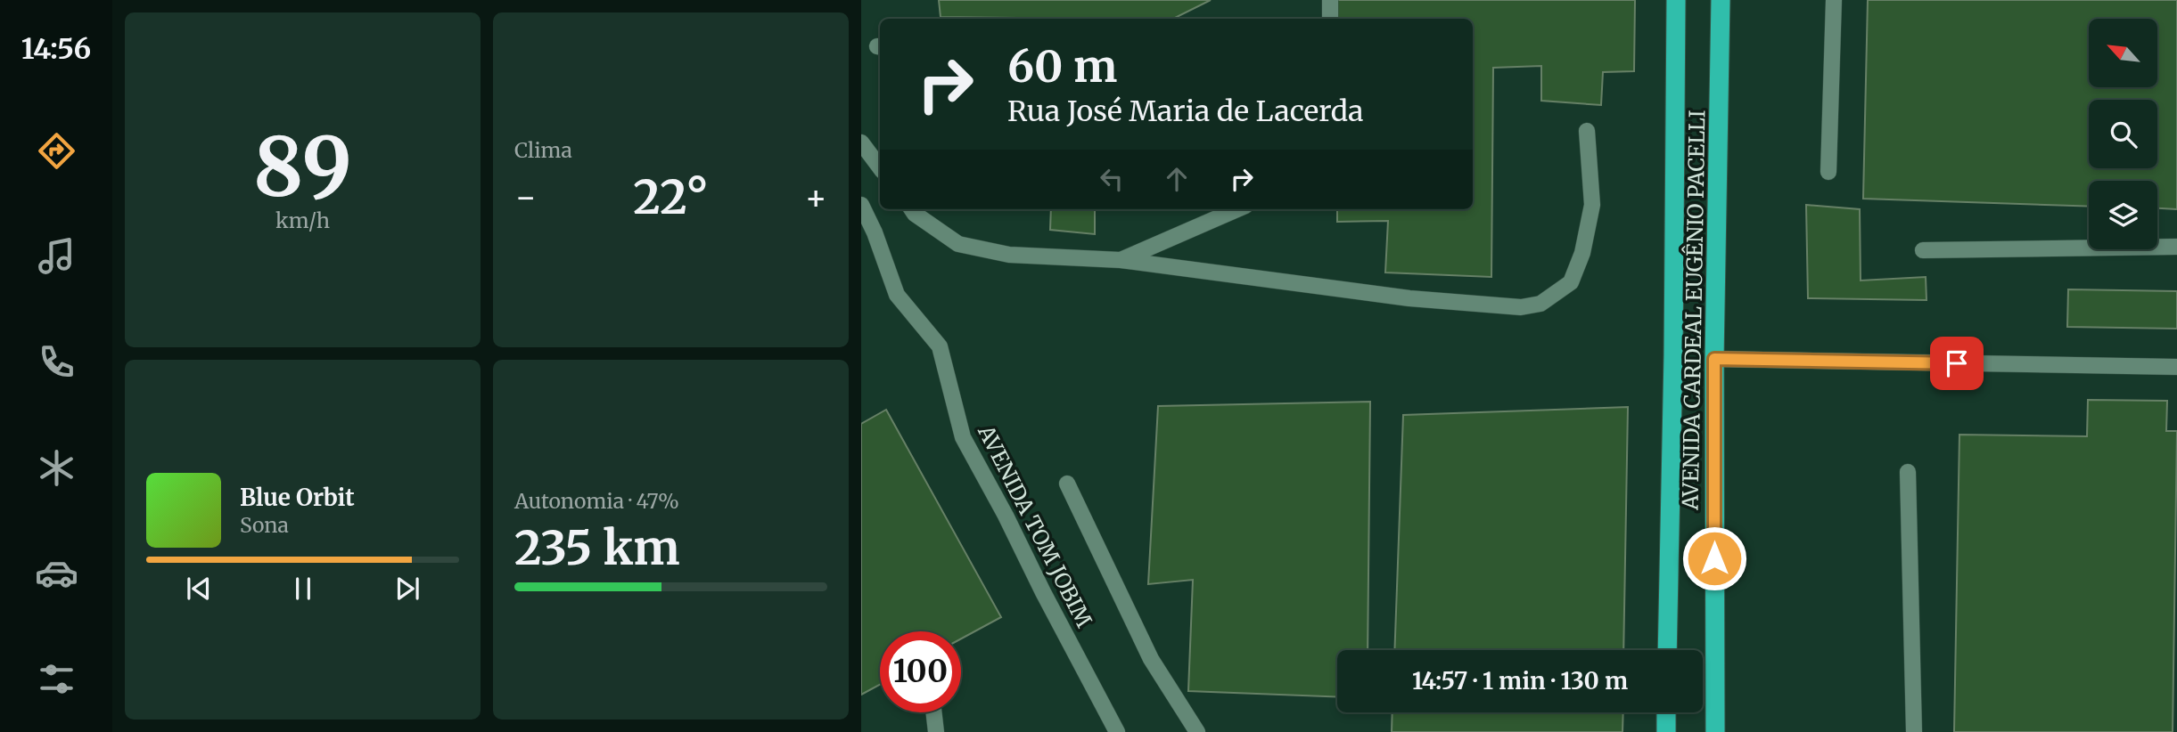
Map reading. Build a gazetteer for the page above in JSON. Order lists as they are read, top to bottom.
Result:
{
  "streets": {
    "highway": ["AVENIDA CARDEAL EUGÊNIO PACELLI"],
    "street": ["AVENIDA TOM JOBIM"]
  },
  "north": "top left",
  "page": {
    "tabs": "14:56",
    "tile": [
      ["89", "km/h"],
      "Clima",
      ["Autonomia · 47%", "235 km"]
    ],
    "turn": ["60 m", "Rua José Maria de Lacerda"],
    "heat": ["−", "22°", "+"],
    "song": ["Blue Orbit", "Sona"],
    "limit": "100",
    "trip": "14:57 · 1 min · 130 m"
  }
}
